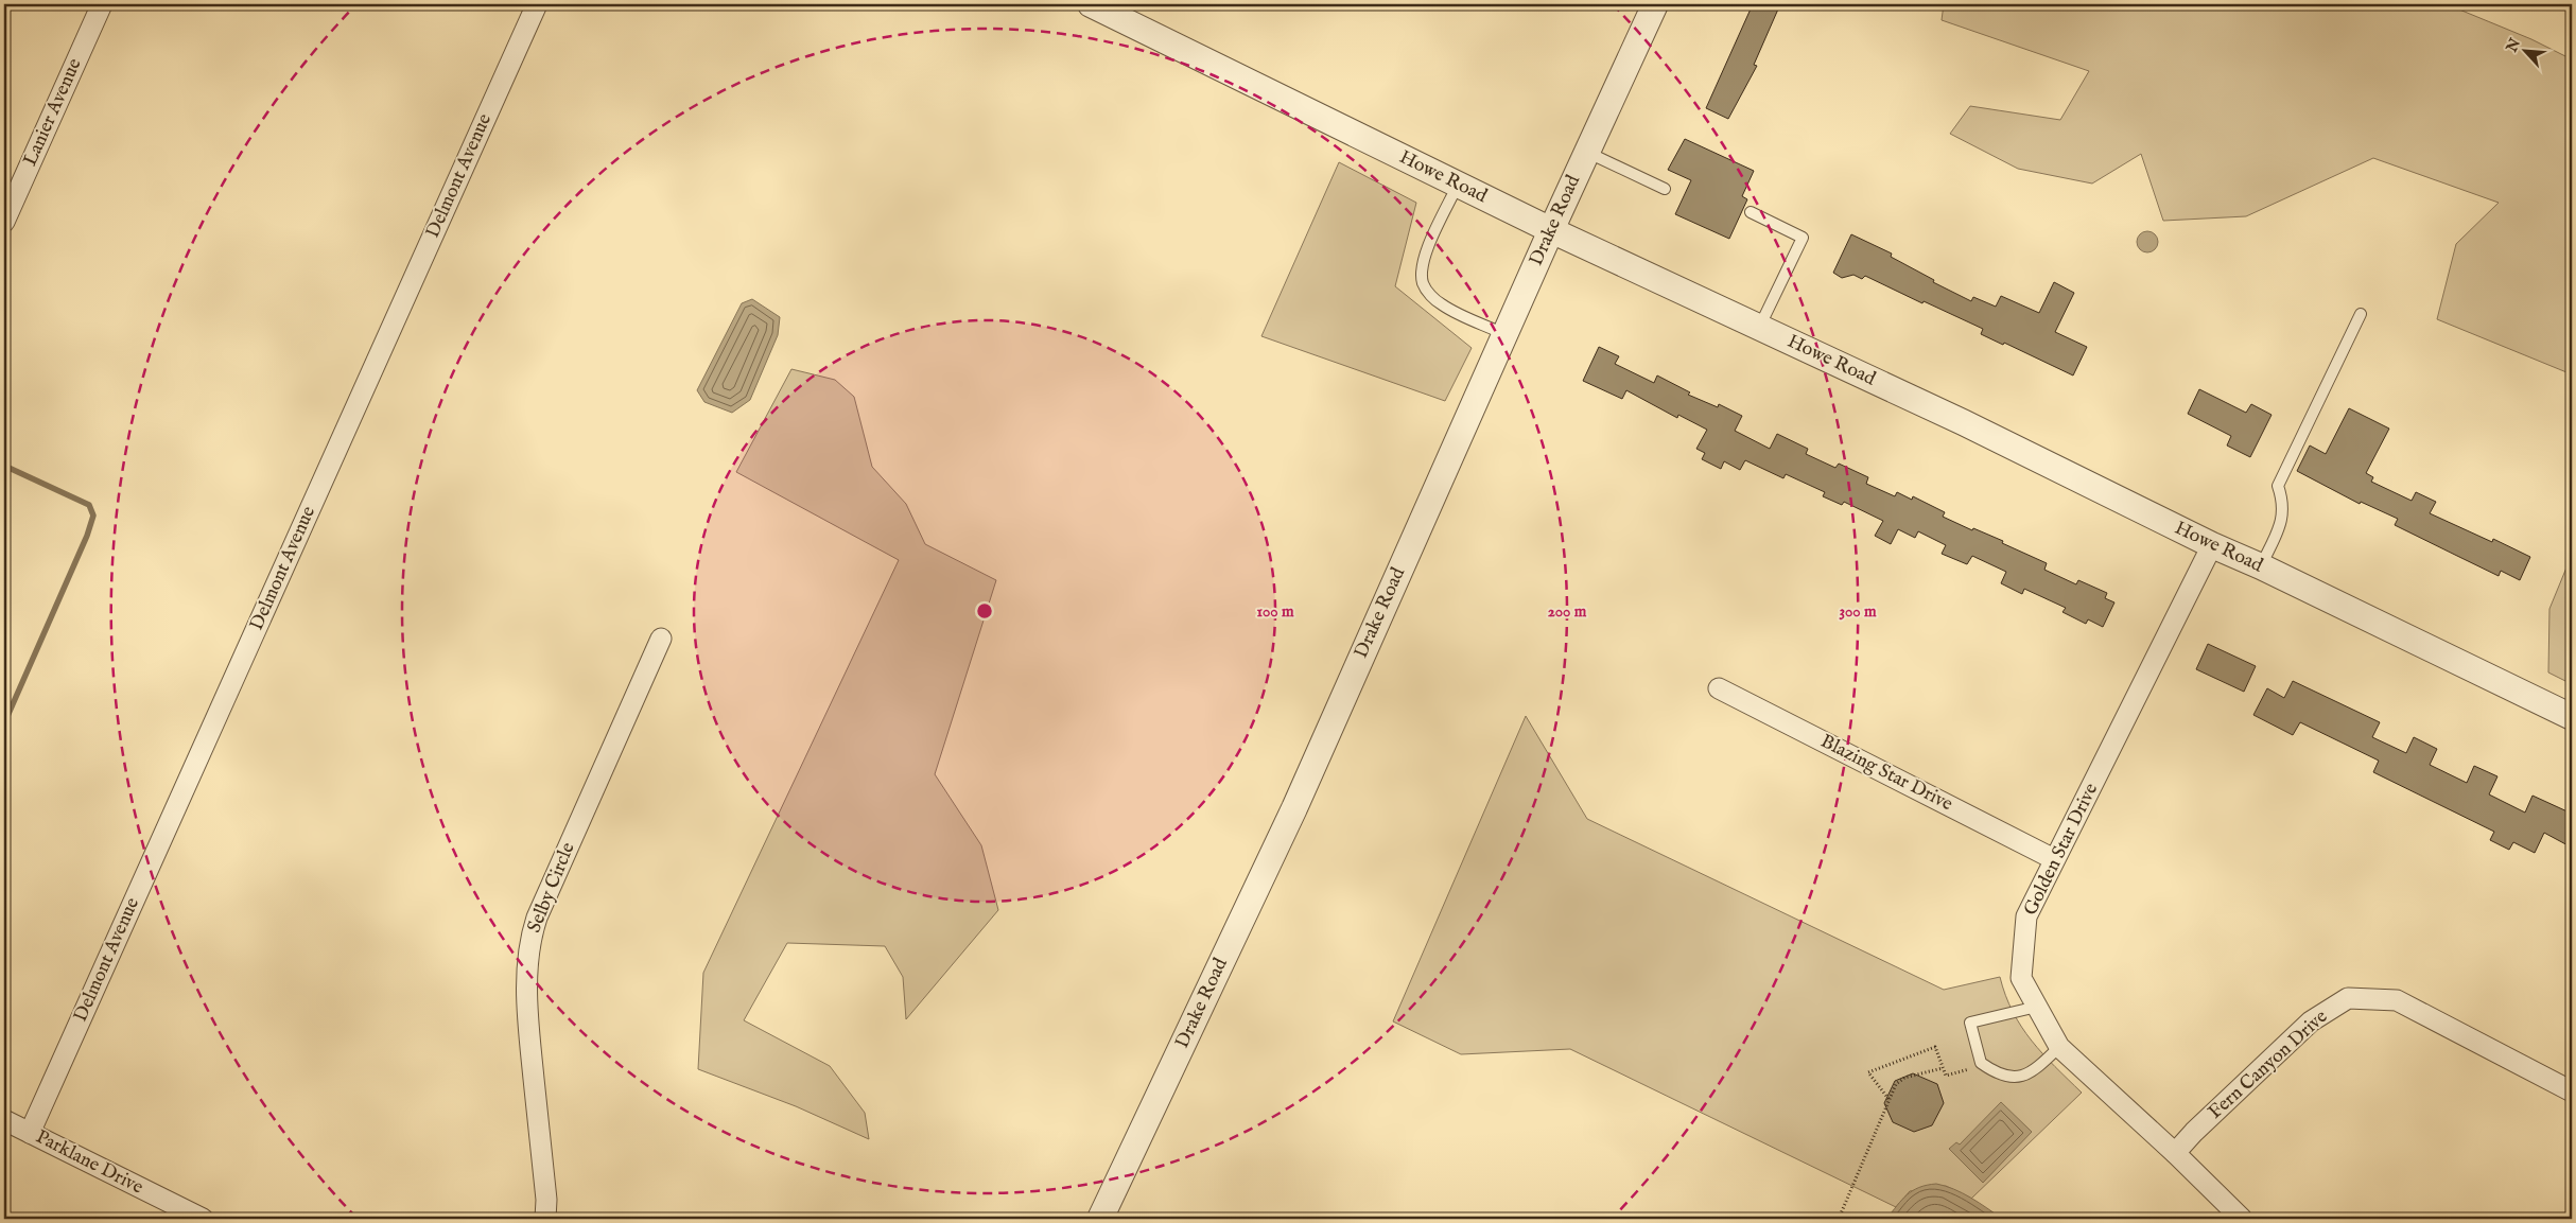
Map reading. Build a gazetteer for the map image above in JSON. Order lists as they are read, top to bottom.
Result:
{
  "streets": {
    "street": [
      "Lanier Avenue",
      "Delmont Avenue",
      "Howe Road",
      "Drake Road",
      "Blazing Star Drive",
      "Golden Star Drive",
      "Selby Circle",
      "Fern Canyon Drive",
      "Parklane Drive"
    ]
  },
  "crossings": [
    ["Delmont Avenue", "Parklane Drive"],
    ["Howe Road", "Drake Road"],
    ["Howe Road", "Golden Star Drive"],
    ["Blazing Star Drive", "Golden Star Drive"],
    ["Golden Star Drive", "Fern Canyon Drive"]
  ],
  "north": "top left",
  "rings": ["100 m", "200 m", "300 m"]
}
